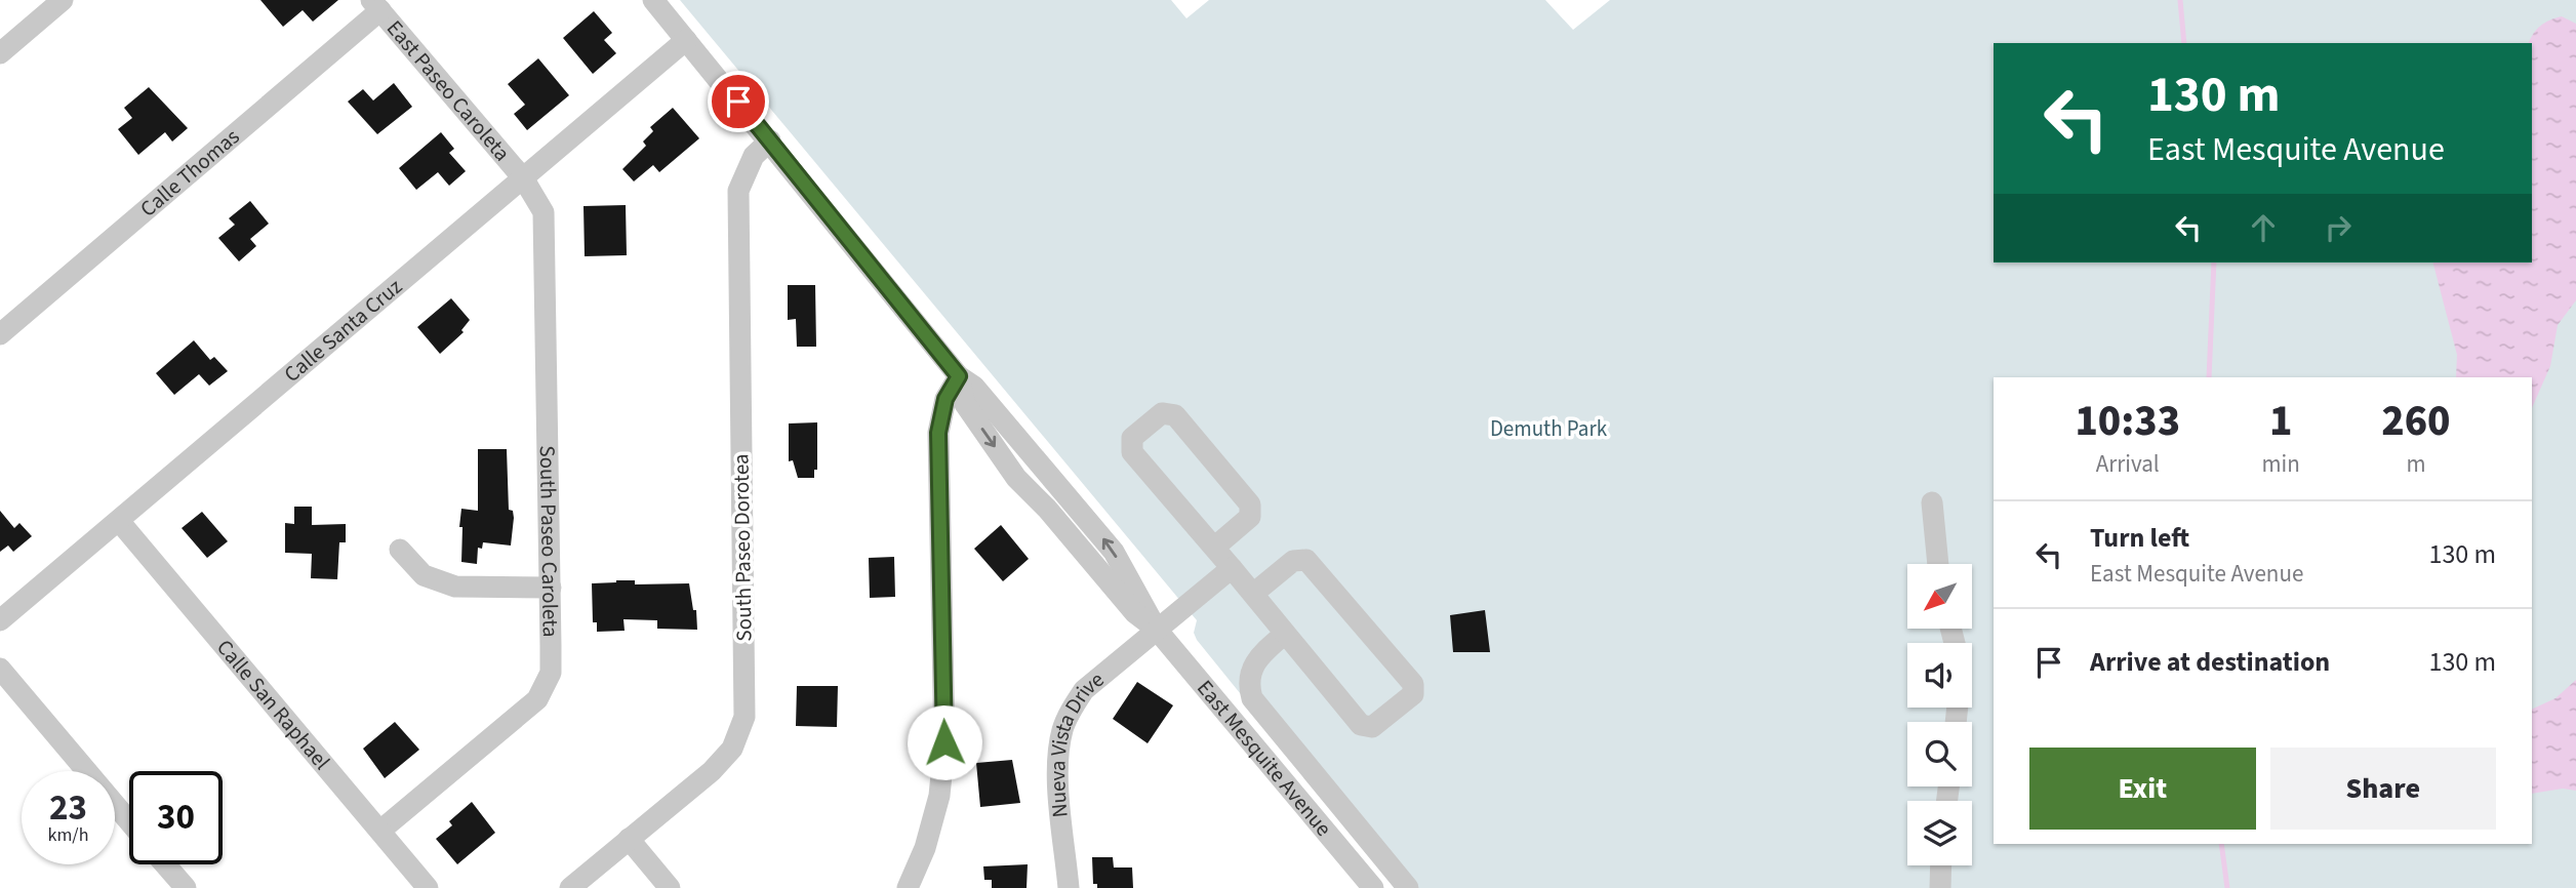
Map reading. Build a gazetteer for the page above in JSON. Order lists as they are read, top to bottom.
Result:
{
  "streets": {
    "street": [
      "East Paseo Caroleta",
      "Calle Thomas",
      "Calle Santa Cruz",
      "South Paseo Caroleta",
      "South Paseo Dorotea",
      "Calle San Raphael",
      "Nueva Vista Drive",
      "East Mesquite Avenue"
    ]
  },
  "crossings": [
    ["East Paseo Caroleta", "Calle Thomas"],
    ["East Paseo Caroleta", "Calle Santa Cruz"],
    ["East Paseo Caroleta", "South Paseo Caroleta"],
    ["Calle Santa Cruz", "South Paseo Caroleta"],
    ["Calle Santa Cruz", "Calle San Raphael"],
    ["Calle Santa Cruz", "East Mesquite Avenue"],
    ["South Paseo Caroleta", "Calle San Raphael"],
    ["South Paseo Dorotea", "East Mesquite Avenue"],
    ["Nueva Vista Drive", "East Mesquite Avenue"]
  ],
  "parks": ["Demuth Park"],
  "north": "bottom left",
  "page": {
    "turn": ["130 m", "East Mesquite Avenue"],
    "eta": [
      "10:33",
      "Arrival",
      "1",
      "min",
      "260",
      "m"
    ],
    "list": [
      {
        "name": "Turn left",
        "note": "East Mesquite Avenue",
        "value": "130 m"
      },
      {
        "name": "Arrive at destination",
        "value": "130 m"
      }
    ],
    "buttons": ["Exit", "Share"],
    "speed": "23 km/h",
    "limit": "30"
  }
}
